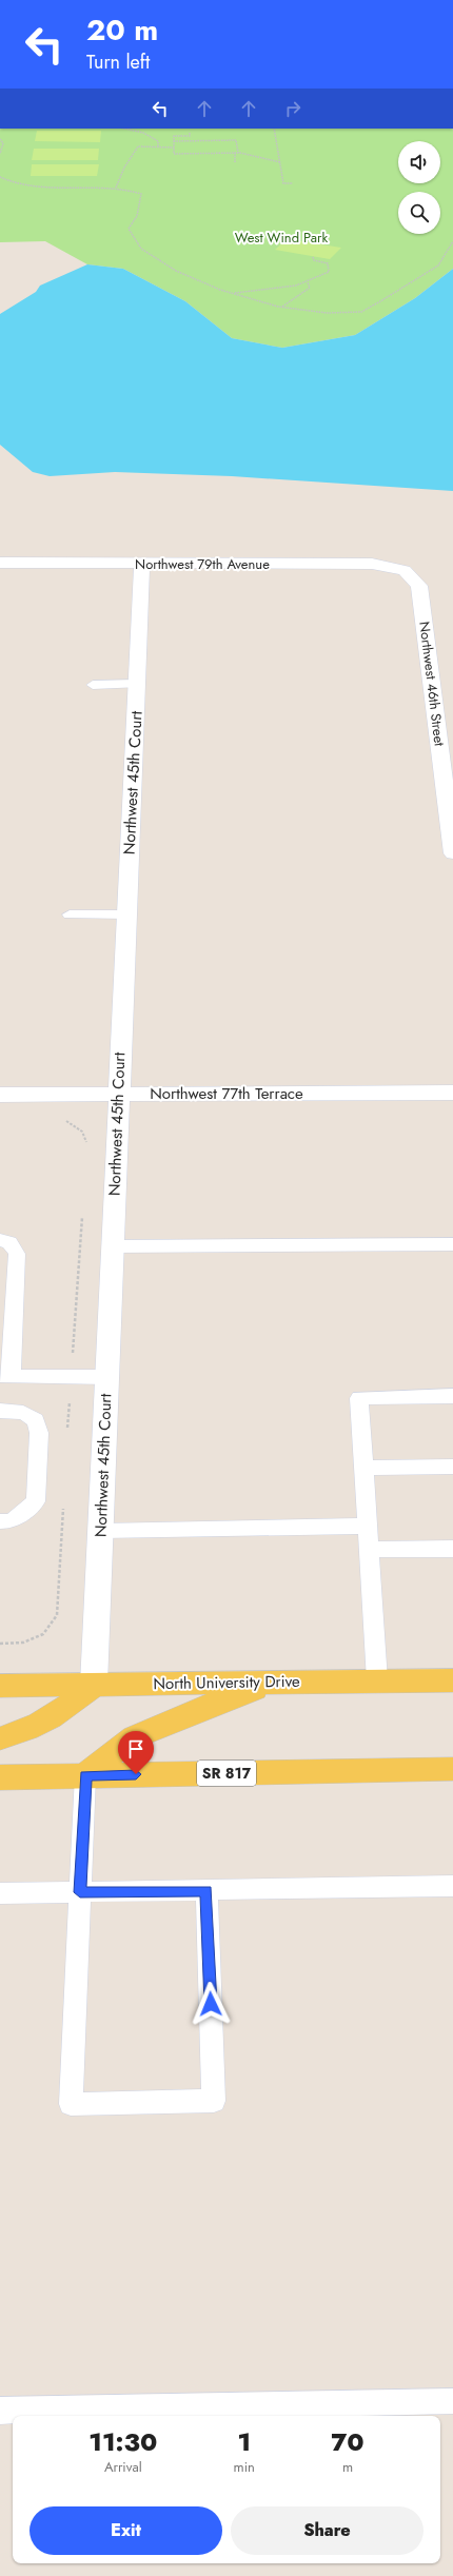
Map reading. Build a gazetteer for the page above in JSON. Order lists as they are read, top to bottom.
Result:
{
  "streets": {
    "main road": ["North University Drive", "SR 817"],
    "street": [
      "Northwest 79th Avenue",
      "Northwest 46th Street",
      "Northwest 45th Court",
      "Northwest 77th Terrace"
    ]
  },
  "crossings": [
    ["Northwest 79th Avenue", "Northwest 46th Street"],
    ["Northwest 79th Avenue", "Northwest 45th Court"],
    ["Northwest 45th Court", "Northwest 77th Terrace"],
    ["Northwest 45th Court", "North University Drive"]
  ],
  "parks": ["West Wind Park"],
  "page": {
    "turn": ["20 m", "Turn left"],
    "eta": [
      "11:30",
      "Arrival",
      "1",
      "min",
      "70",
      "m"
    ],
    "buttons": ["Exit", "Share"]
  }
}
